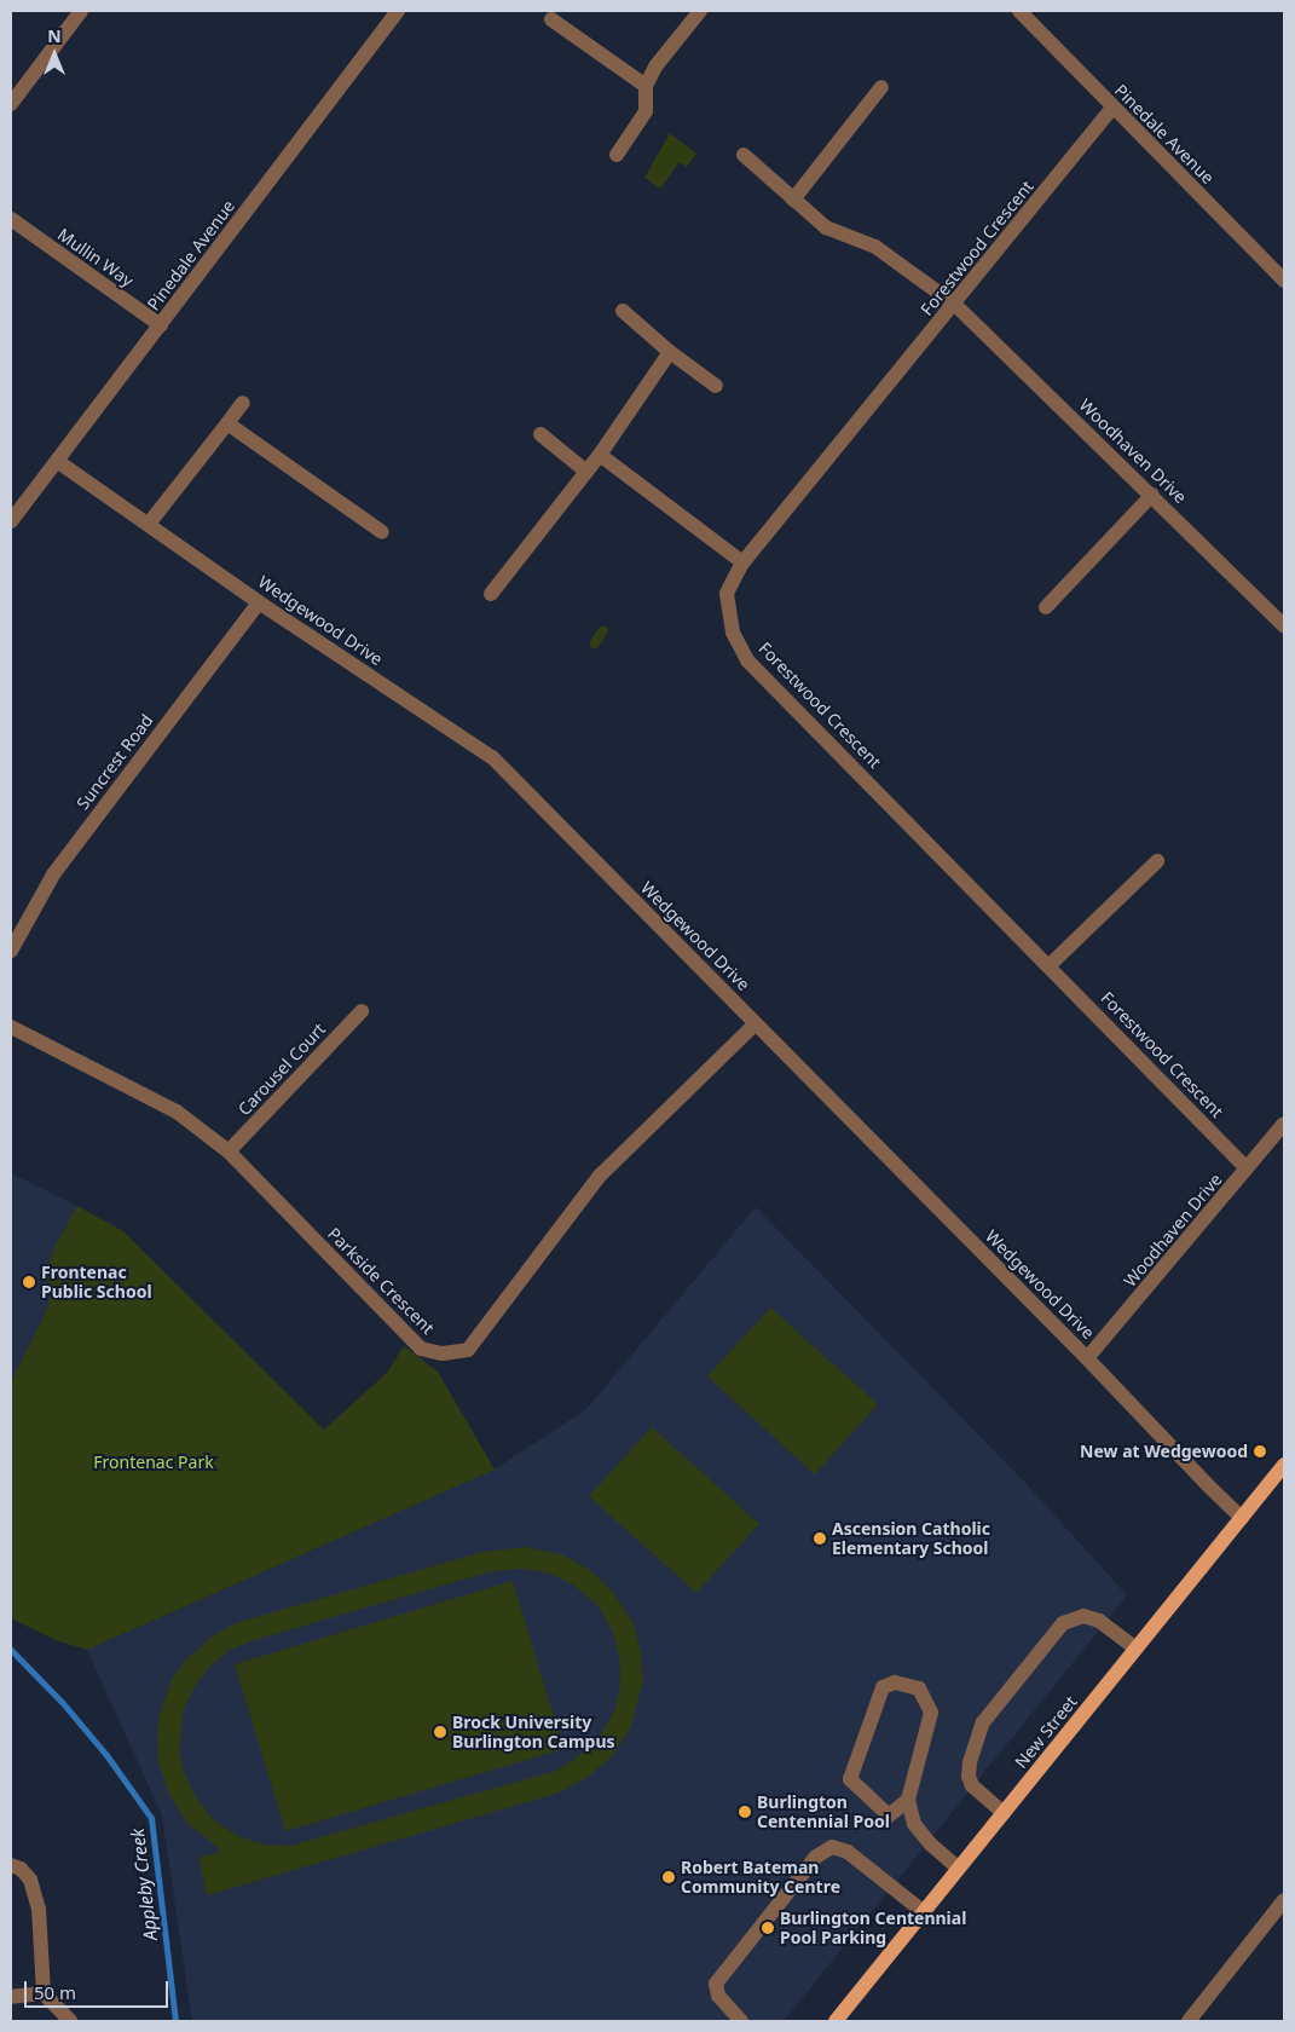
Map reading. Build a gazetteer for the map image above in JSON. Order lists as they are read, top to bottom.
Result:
{
  "streets": {
    "main road": ["New Street"],
    "street": [
      "Pinedale Avenue",
      "Forestwood Crescent",
      "Mullin Way",
      "Woodhaven Drive",
      "Wedgewood Drive",
      "Suncrest Road",
      "Carousel Court",
      "Parkside Crescent"
    ]
  },
  "crossings": [
    ["Pinedale Avenue", "Forestwood Crescent"],
    ["Pinedale Avenue", "Mullin Way"],
    ["Pinedale Avenue", "Wedgewood Drive"],
    ["Forestwood Crescent", "Woodhaven Drive"],
    ["Woodhaven Drive", "Wedgewood Drive"],
    ["Wedgewood Drive", "Suncrest Road"],
    ["Wedgewood Drive", "Parkside Crescent"],
    ["Wedgewood Drive", "New Street"],
    ["Carousel Court", "Parkside Crescent"]
  ],
  "water": ["Appleby Creek"],
  "parks": ["Frontenac Park"],
  "places": [
    "Frontenac Public School",
    "New at Wedgewood",
    "Ascension Catholic Elementary School",
    "Brock University Burlington Campus",
    "Burlington Centennial Pool",
    "Robert Bateman Community Centre",
    "Burlington Centennial Pool Parking"
  ],
  "scale_bar": "50 m",
  "north": "top"
}
